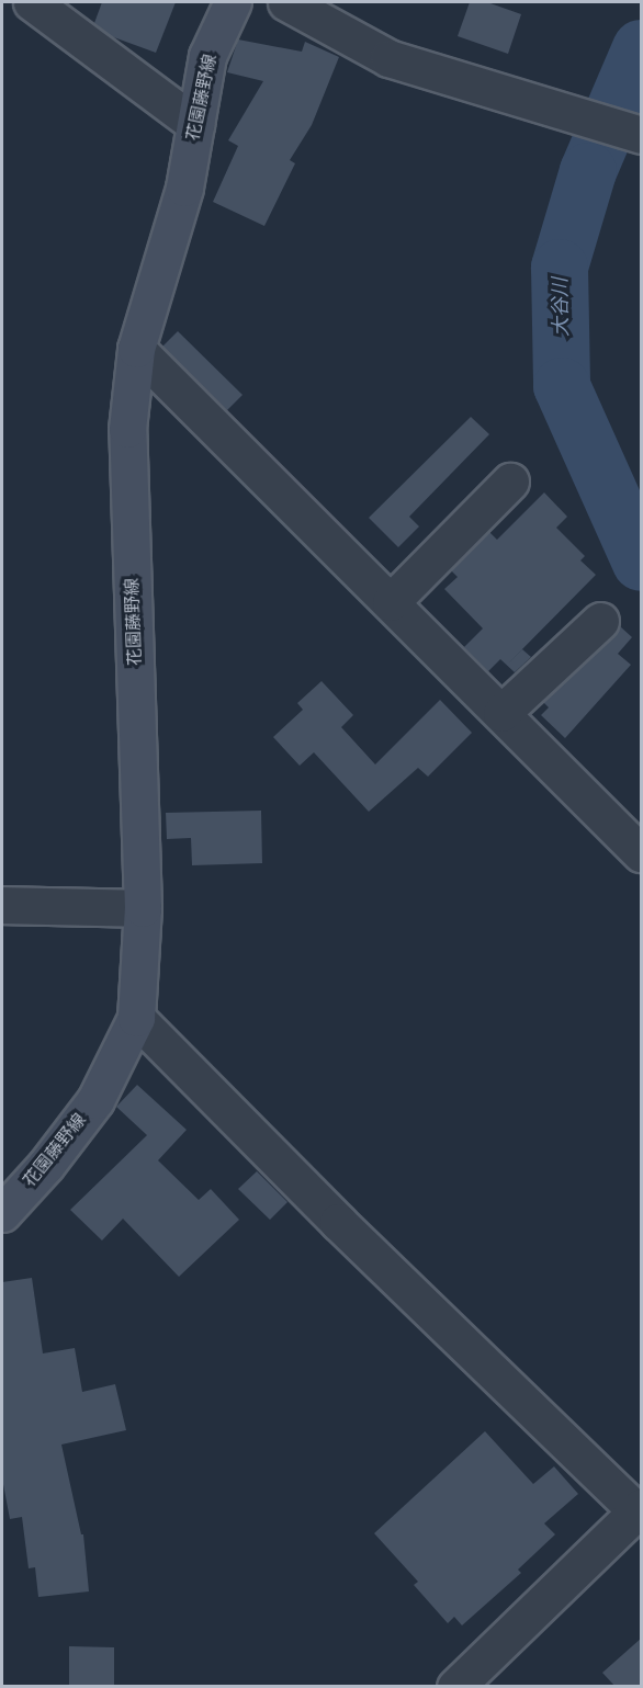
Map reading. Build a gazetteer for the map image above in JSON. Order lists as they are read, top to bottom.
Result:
{
  "streets": {
    "main road": ["花園藤野線"]
  },
  "water": ["大谷川"]
}
